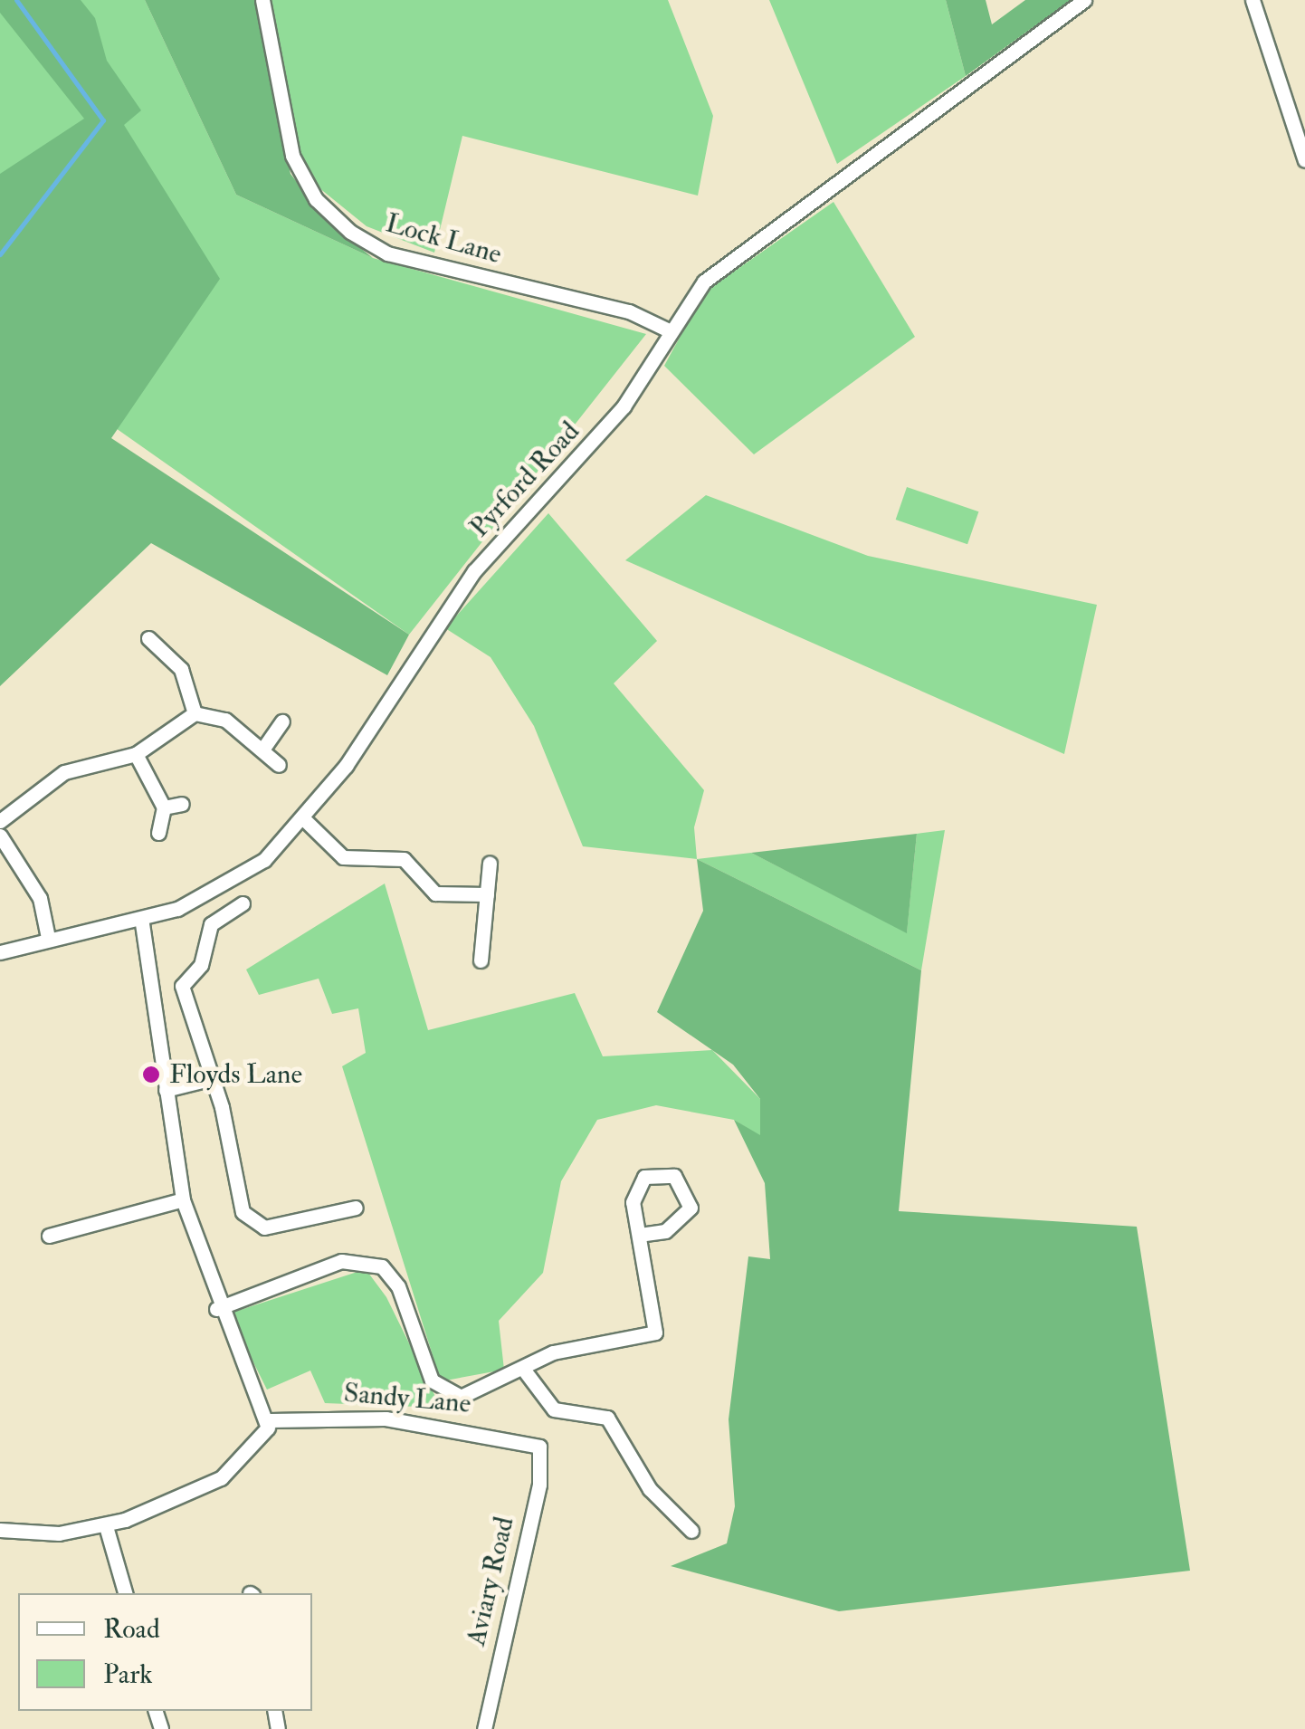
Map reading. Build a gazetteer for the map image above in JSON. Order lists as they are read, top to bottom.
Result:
{
  "streets": {
    "street": [
      "Lock Lane",
      "Pyrford Road",
      "Sandy Lane",
      "Aviary Road"
    ]
  },
  "crossings": [
    ["Lock Lane", "Pyrford Road"],
    ["Sandy Lane", "Aviary Road"]
  ],
  "places": ["Floyds Lane"],
  "legend": ["Road", "Park"]
}
